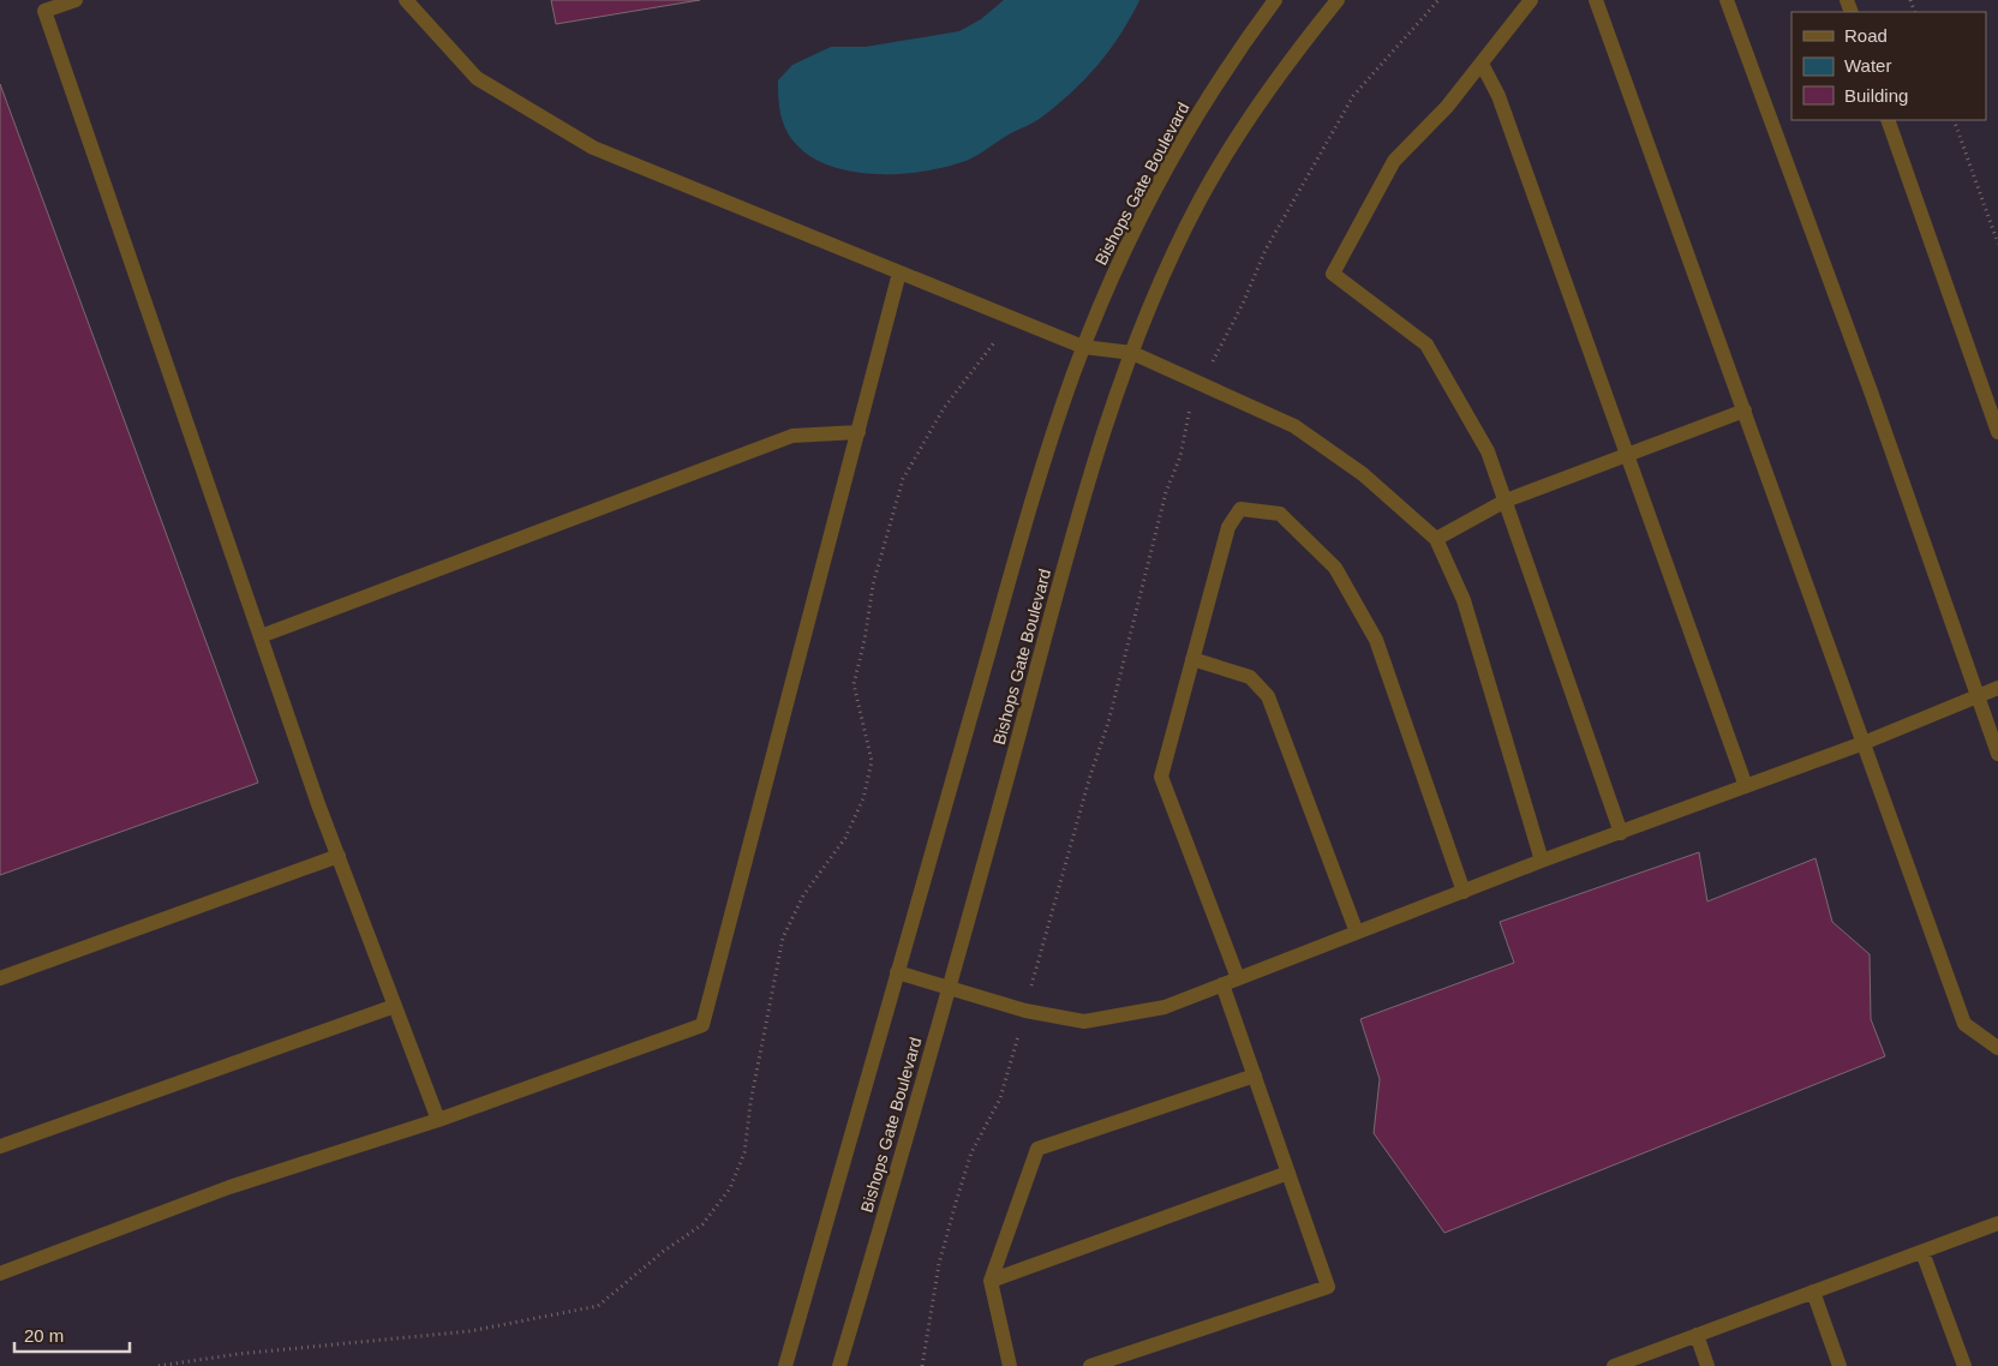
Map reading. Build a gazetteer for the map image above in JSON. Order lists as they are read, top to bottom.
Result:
{
  "streets": {
    "street": ["Bishops Gate Boulevard"]
  },
  "legend": ["Road", "Water", "Building"],
  "scale_bar": "20 m"
}
